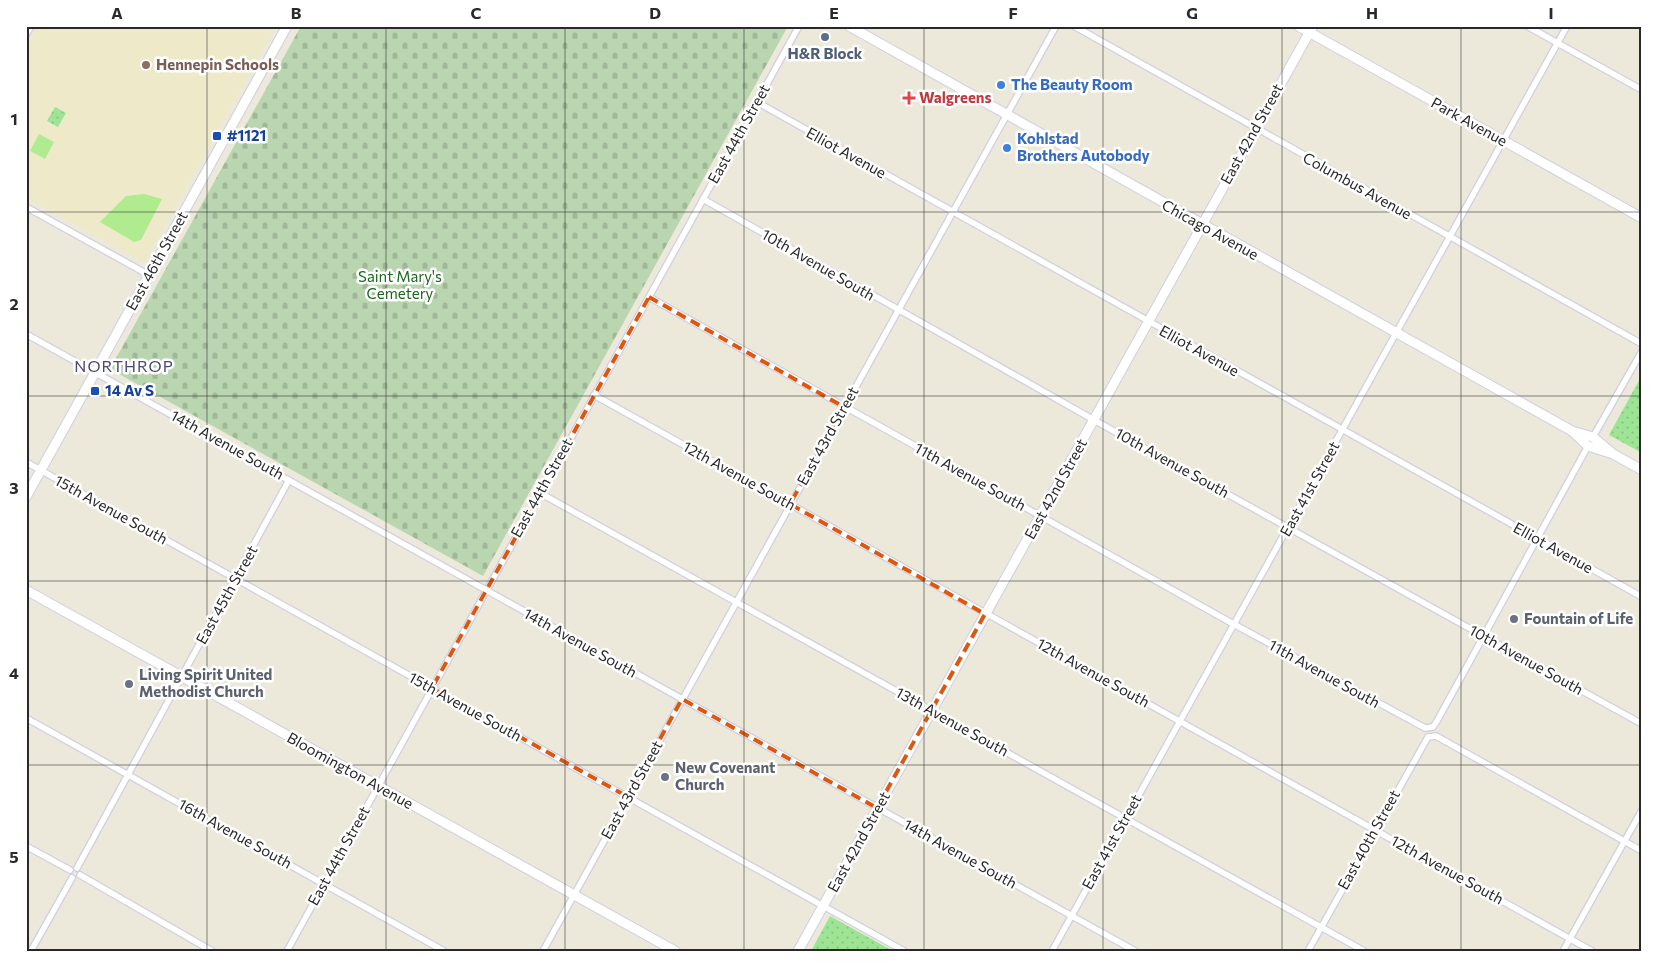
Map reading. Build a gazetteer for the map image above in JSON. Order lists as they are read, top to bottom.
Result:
{
  "streets": {
    "street": [
      "Park Avenue",
      "East 44th Street",
      "East 42nd Street",
      "Elliot Avenue",
      "Columbus Avenue",
      "Chicago Avenue",
      "East 46th Street",
      "10th Avenue South",
      "East 43rd Street",
      "14th Avenue South",
      "12th Avenue South",
      "11th Avenue South",
      "East 41st Street",
      "15th Avenue South",
      "East 45th Street",
      "13th Avenue South",
      "Bloomington Avenue",
      "16th Avenue South",
      "East 40th Street"
    ]
  },
  "crossings": [
    ["Park Avenue", "East 42nd Street"],
    ["Park Avenue", "East 41st Street"],
    ["East 44th Street", "Elliot Avenue"],
    ["East 44th Street", "10th Avenue South"],
    ["East 44th Street", "14th Avenue South"],
    ["East 44th Street", "12th Avenue South"],
    ["East 44th Street", "11th Avenue South"],
    ["East 44th Street", "15th Avenue South"],
    ["East 44th Street", "13th Avenue South"],
    ["East 44th Street", "Bloomington Avenue"],
    ["East 44th Street", "16th Avenue South"],
    ["East 42nd Street", "Elliot Avenue"],
    ["East 42nd Street", "Columbus Avenue"],
    ["East 42nd Street", "Chicago Avenue"],
    ["East 42nd Street", "10th Avenue South"],
    ["East 42nd Street", "14th Avenue South"],
    ["East 42nd Street", "12th Avenue South"],
    ["East 42nd Street", "11th Avenue South"],
    ["East 42nd Street", "15th Avenue South"],
    ["East 42nd Street", "13th Avenue South"],
    ["Elliot Avenue", "East 43rd Street"],
    ["Elliot Avenue", "East 41st Street"],
    ["Columbus Avenue", "East 41st Street"],
    ["Chicago Avenue", "East 43rd Street"],
    ["Chicago Avenue", "East 41st Street"],
    ["East 46th Street", "14th Avenue South"],
    ["East 46th Street", "15th Avenue South"],
    ["10th Avenue South", "East 43rd Street"],
    ["10th Avenue South", "11th Avenue South"],
    ["10th Avenue South", "East 41st Street"],
    ["East 43rd Street", "14th Avenue South"],
    ["East 43rd Street", "12th Avenue South"],
    ["East 43rd Street", "11th Avenue South"],
    ["East 43rd Street", "15th Avenue South"],
    ["East 43rd Street", "13th Avenue South"],
    ["East 43rd Street", "Bloomington Avenue"],
    ["14th Avenue South", "East 41st Street"],
    ["14th Avenue South", "East 45th Street"],
    ["12th Avenue South", "East 41st Street"],
    ["12th Avenue South", "East 40th Street"],
    ["11th Avenue South", "East 41st Street"],
    ["East 41st Street", "13th Avenue South"],
    ["15th Avenue South", "East 45th Street"],
    ["East 45th Street", "Bloomington Avenue"],
    ["East 45th Street", "16th Avenue South"],
    ["13th Avenue South", "East 40th Street"]
  ],
  "districts": ["NORTHROP"],
  "parks": ["Saint Mary's Cemetery"],
  "places": {
    "other": [
      "H&R Block",
      "Hennepin Schools",
      "The Beauty Room",
      "Kohlstad Brothers Autobody",
      "Fountain of Life",
      "Living Spirit United Methodist Church",
      "New Covenant Church"
    ],
    "health": ["Walgreens"],
    "transit": ["#1121", "14 Av S"]
  },
  "grid": {
    "columns": [
      "A",
      "B",
      "C",
      "D",
      "E",
      "F",
      "G",
      "H",
      "I"
    ],
    "rows": [
      "1",
      "2",
      "3",
      "4",
      "5"
    ]
  }
}
